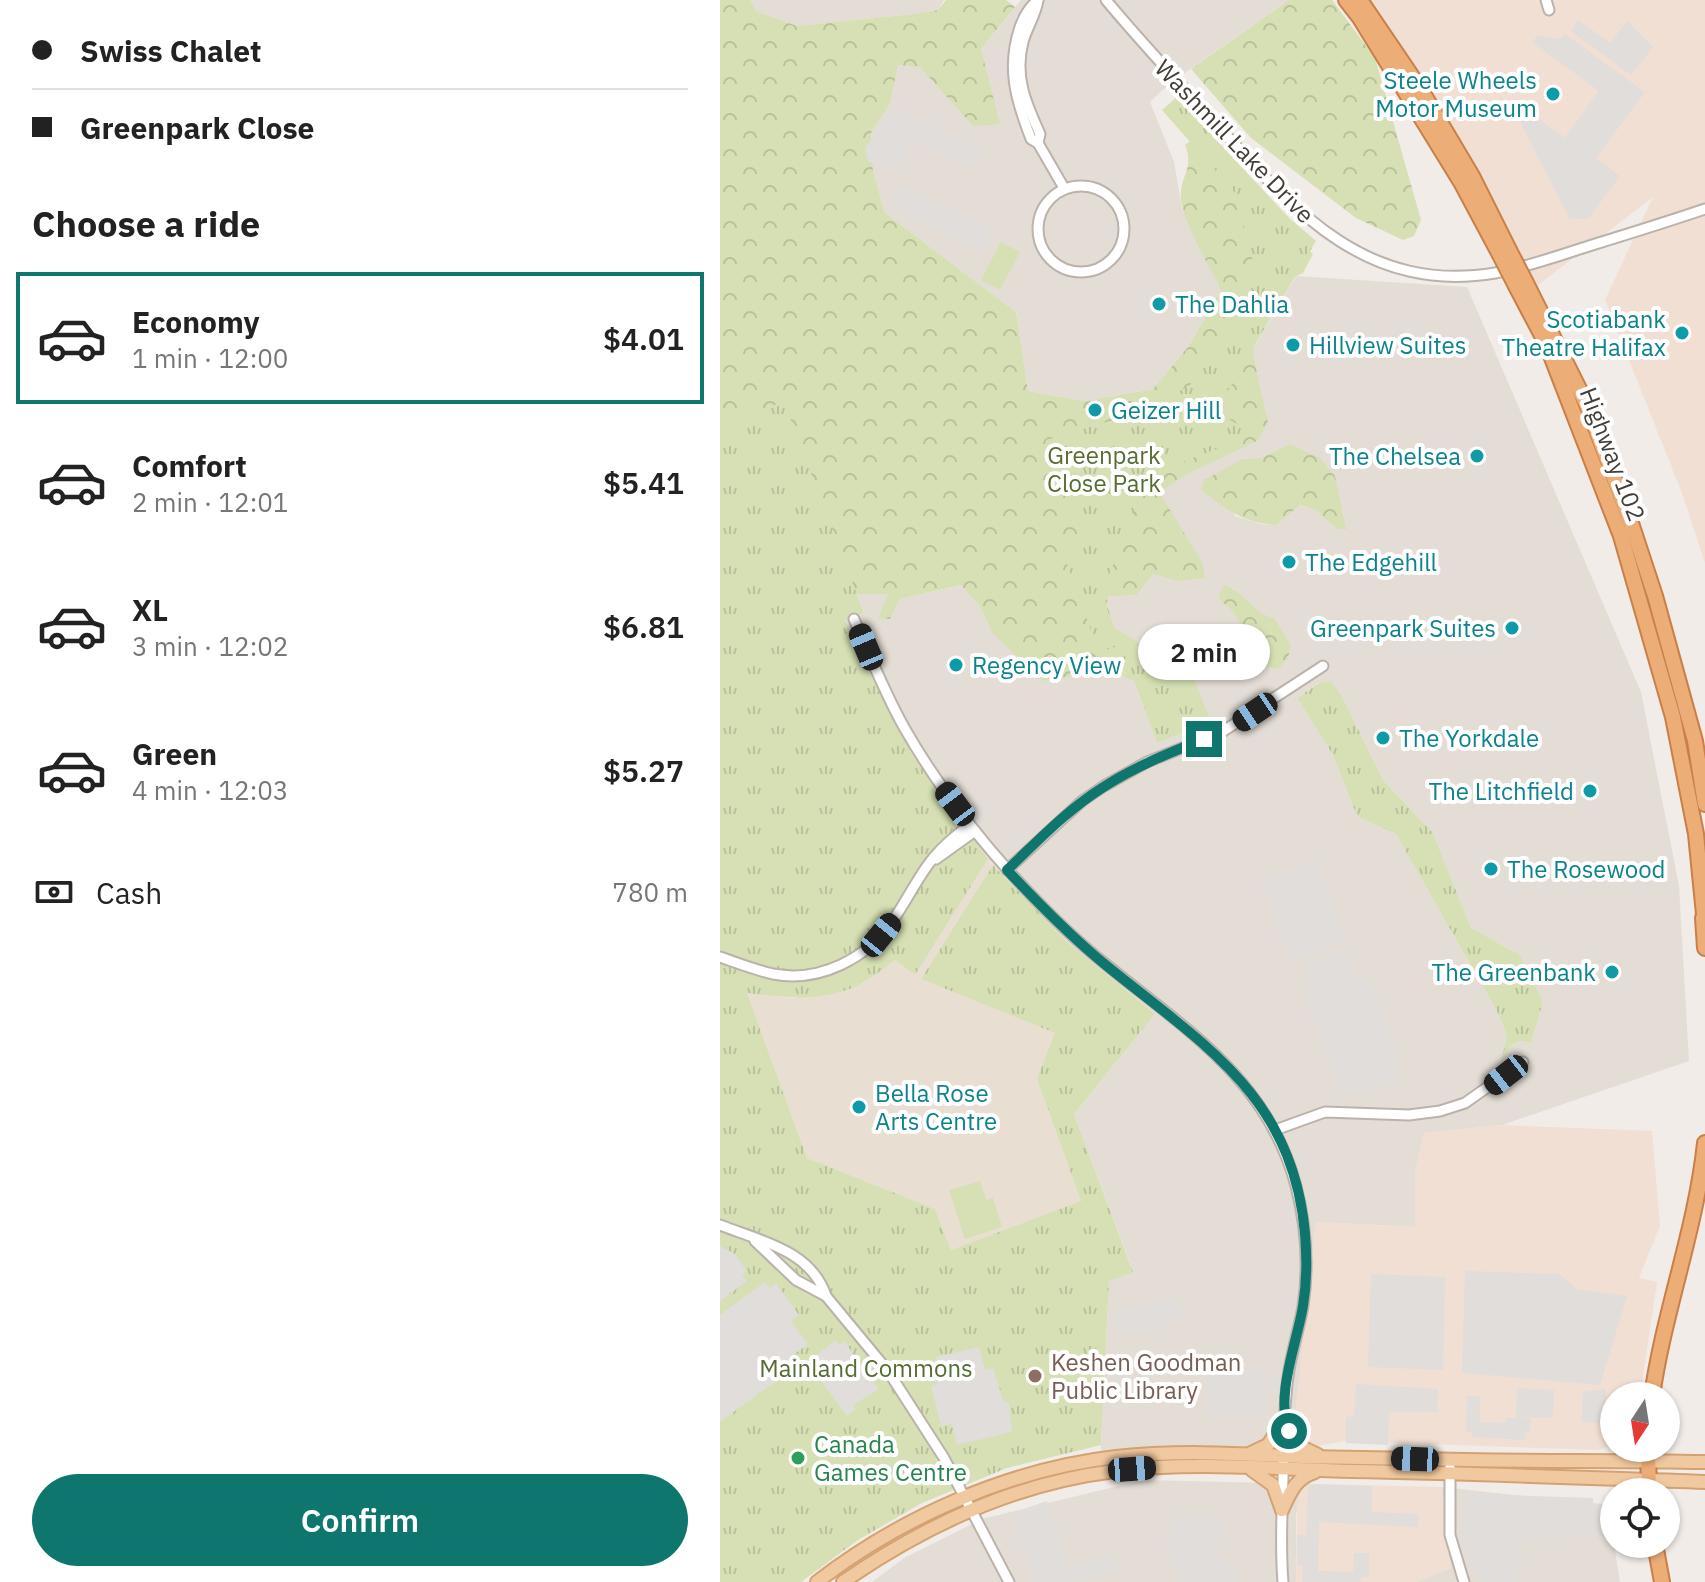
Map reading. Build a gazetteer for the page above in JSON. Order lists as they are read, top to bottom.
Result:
{
  "streets": {
    "highway": ["Highway 102"],
    "street": ["Washmill Lake Drive"]
  },
  "parks": ["Greenpark Close Park", "Mainland Commons"],
  "places": [
    "Steele Wheels Motor Museum",
    "The Dahlia",
    "Scotiabank Theatre Halifax",
    "Hillview Suites",
    "Geizer Hill",
    "The Chelsea",
    "The Edgehill",
    "Greenpark Suites",
    "Regency View",
    "The Yorkdale",
    "The Litchfield",
    "The Rosewood",
    "The Greenbank",
    "Bella Rose Arts Centre",
    "Keshen Goodman Public Library",
    "Canada Games Centre"
  ],
  "north": "bottom",
  "page": {
    "banner": ["Swiss Chalet", "Greenpark Close"],
    "heading": "Choose a ride",
    "list": [
      {
        "name": "Economy",
        "note": "1 min · 12:00",
        "value": "$4.01"
      },
      {
        "name": "Comfort",
        "note": "2 min · 12:01",
        "value": "$5.41"
      },
      {
        "name": "XL",
        "note": "3 min · 12:02",
        "value": "$6.81"
      },
      {
        "name": "Green",
        "note": "4 min · 12:03",
        "value": "$5.27"
      }
    ],
    "bubble": "2 min",
    "pay": ["Cash", "780 m"],
    "buttons": "Confirm"
  }
}
